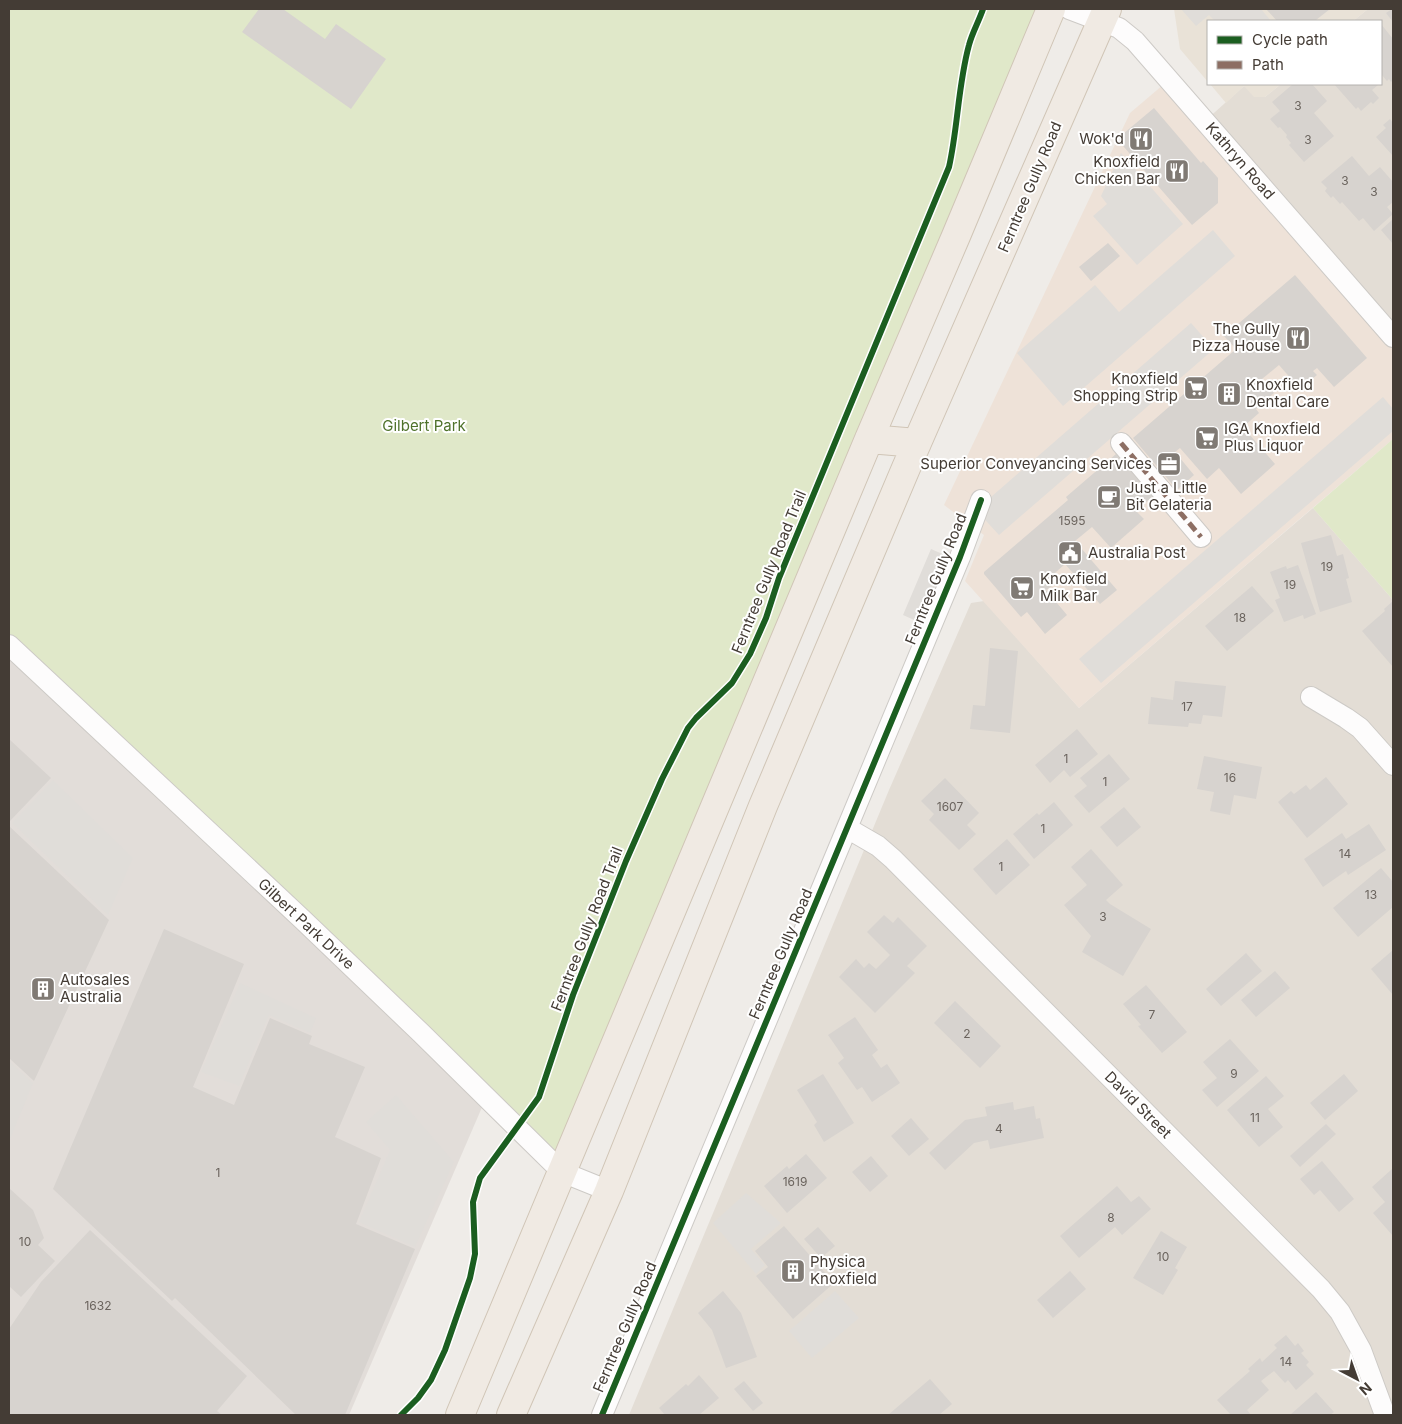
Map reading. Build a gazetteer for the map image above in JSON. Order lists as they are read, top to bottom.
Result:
{
  "streets": {
    "main road": ["Ferntree Gully Road"],
    "street": ["Kathryn Road", "Gilbert Park Drive", "David Street"],
    "cycle path": ["Ferntree Gully Road Trail"]
  },
  "crossings": [
    ["Kathryn Road", "Ferntree Gully Road"],
    ["Ferntree Gully Road", "Gilbert Park Drive"],
    ["Ferntree Gully Road", "David Street"]
  ],
  "parks": ["Gilbert Park"],
  "places": {
    "restaurant": ["Wok'd", "Knoxfield Chicken Bar", "The Gully Pizza House"],
    "supermarket": ["Knoxfield Shopping Strip", "IGA Knoxfield Plus Liquor", "Knoxfield Milk Bar"],
    "building": ["Knoxfield Dental Care", "Autosales Australia", "Physica Knoxfield"],
    "office": ["Superior Conveyancing Services"],
    "cafe": ["Just a Little Bit Gelateria"],
    "public building": ["Australia Post"]
  },
  "house_numbers": [
    "3",
    "3",
    "3",
    "3",
    "1595",
    "19",
    "19",
    "18",
    "17",
    "1",
    "16",
    "1",
    "1607",
    "1",
    "14",
    "1",
    "13",
    "3",
    "7",
    "2",
    "9",
    "11",
    "4",
    "1",
    "1619",
    "8",
    "10",
    "10",
    "1632",
    "14"
  ],
  "legend": ["Cycle path", "Path"],
  "north": "bottom right"
}
